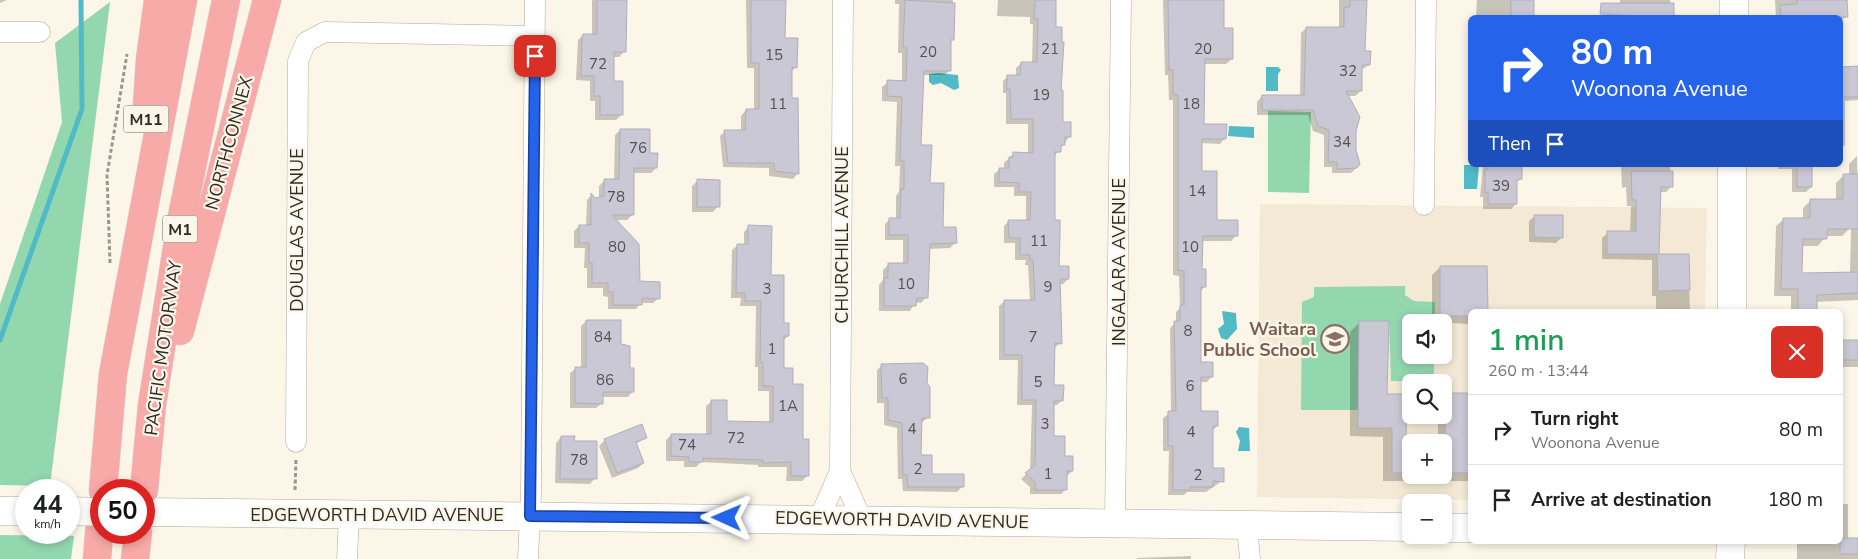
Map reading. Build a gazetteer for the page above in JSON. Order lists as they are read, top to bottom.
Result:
{
  "streets": {
    "highway": [
      "M11",
      "NORTHCONNEX",
      "M1",
      "PACIFIC MOTORWAY"
    ],
    "main road": ["EDGEWORTH DAVID AVENUE"],
    "street": ["DOUGLAS AVENUE", "CHURCHILL AVENUE", "INGALARA AVENUE"]
  },
  "crossings": [
    ["M11", "M1"],
    ["NORTHCONNEX", "PACIFIC MOTORWAY"],
    ["CHURCHILL AVENUE", "EDGEWORTH DAVID AVENUE"],
    ["INGALARA AVENUE", "EDGEWORTH DAVID AVENUE"]
  ],
  "places": {
    "school or university": ["Waitara Public School"]
  },
  "house_numbers": [
    "21",
    "20",
    "20",
    "15",
    "72",
    "32",
    "19",
    "11",
    "18",
    "34",
    "76",
    "39",
    "14",
    "78",
    "11",
    "80",
    "10",
    "10",
    "9",
    "3",
    "8",
    "84",
    "7",
    "1",
    "6",
    "86",
    "5",
    "6",
    "1A",
    "3",
    "4",
    "4",
    "72",
    "74",
    "78",
    "2",
    "1",
    "2"
  ],
  "page": {
    "turn": ["80 m", "Woonona Avenue"],
    "then": "Then",
    "heading": ["1 min", "260 m · 13:44"],
    "map_buttons": ["+", "−"],
    "list": [
      {
        "name": "Turn right",
        "note": "Woonona Avenue",
        "value": "80 m"
      },
      {
        "name": "Arrive at destination",
        "value": "180 m"
      }
    ],
    "speed": "44 km/h",
    "limit": "50"
  }
}
